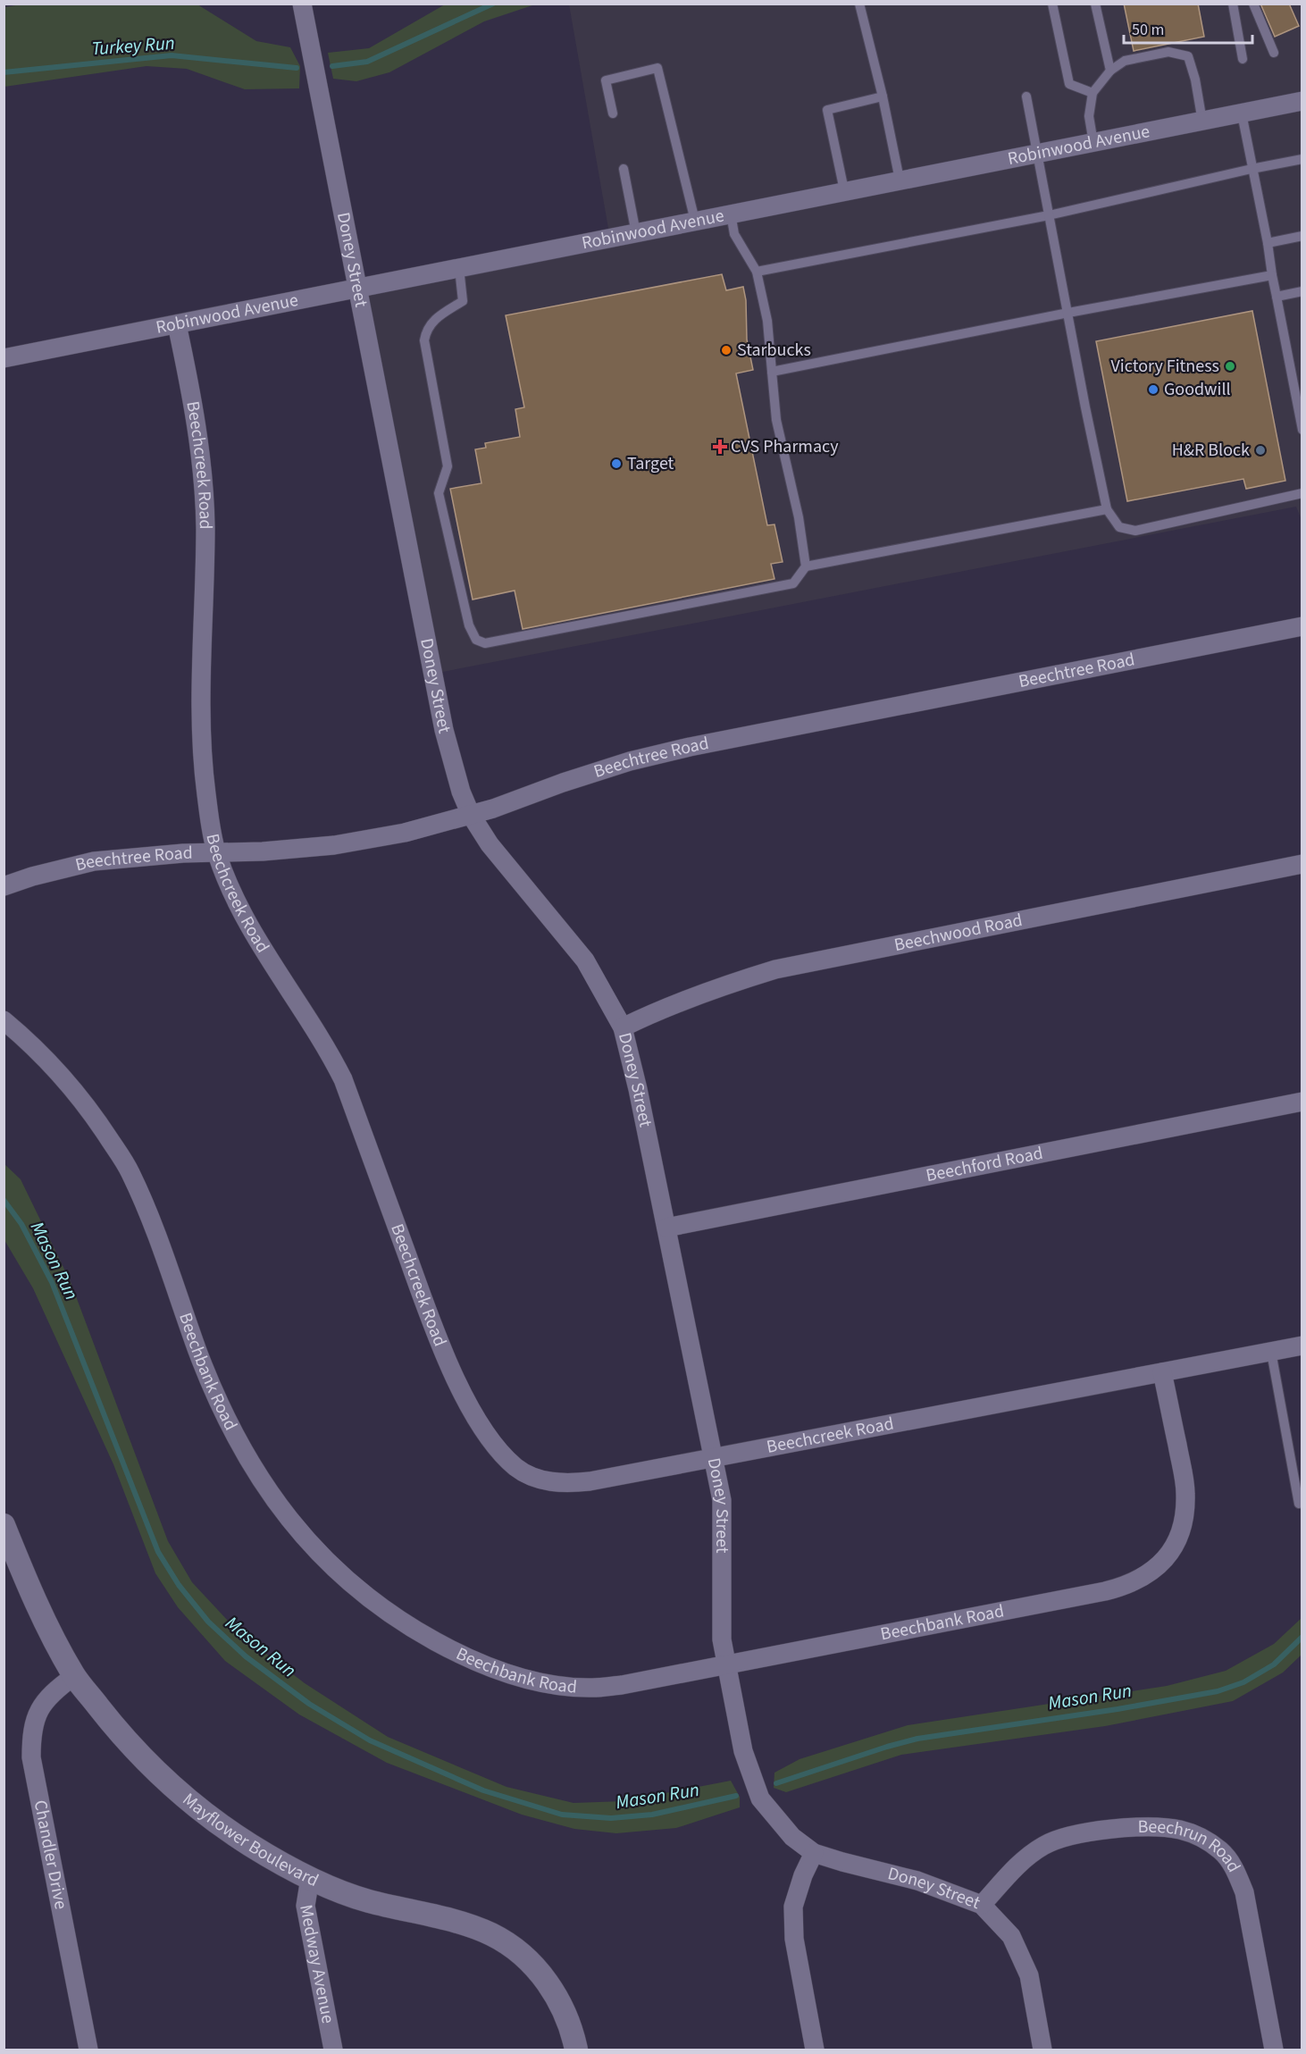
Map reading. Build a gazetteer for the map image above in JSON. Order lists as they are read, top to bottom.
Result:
{
  "streets": {
    "street": [
      "Robinwood Avenue",
      "Doney Street",
      "Beechcreek Road",
      "Beechtree Road",
      "Beechwood Road",
      "Beechford Road",
      "Beechbank Road",
      "Mayflower Boulevard",
      "Beechrun Road",
      "Chandler Drive",
      "Medway Avenue"
    ]
  },
  "crossings": [
    ["Robinwood Avenue", "Doney Street"],
    ["Robinwood Avenue", "Beechcreek Road"],
    ["Doney Street", "Beechcreek Road"],
    ["Doney Street", "Beechtree Road"],
    ["Doney Street", "Beechwood Road"],
    ["Doney Street", "Beechford Road"],
    ["Doney Street", "Beechbank Road"],
    ["Doney Street", "Beechrun Road"],
    ["Beechcreek Road", "Beechtree Road"],
    ["Beechcreek Road", "Beechbank Road"],
    ["Mayflower Boulevard", "Chandler Drive"],
    ["Mayflower Boulevard", "Medway Avenue"]
  ],
  "water": ["Turkey Run", "Mason Run"],
  "places": {
    "other": [
      "Starbucks",
      "Victory Fitness",
      "Goodwill",
      "H&R Block",
      "Target"
    ],
    "health": ["CVS Pharmacy"]
  },
  "scale_bar": "50 m"
}
